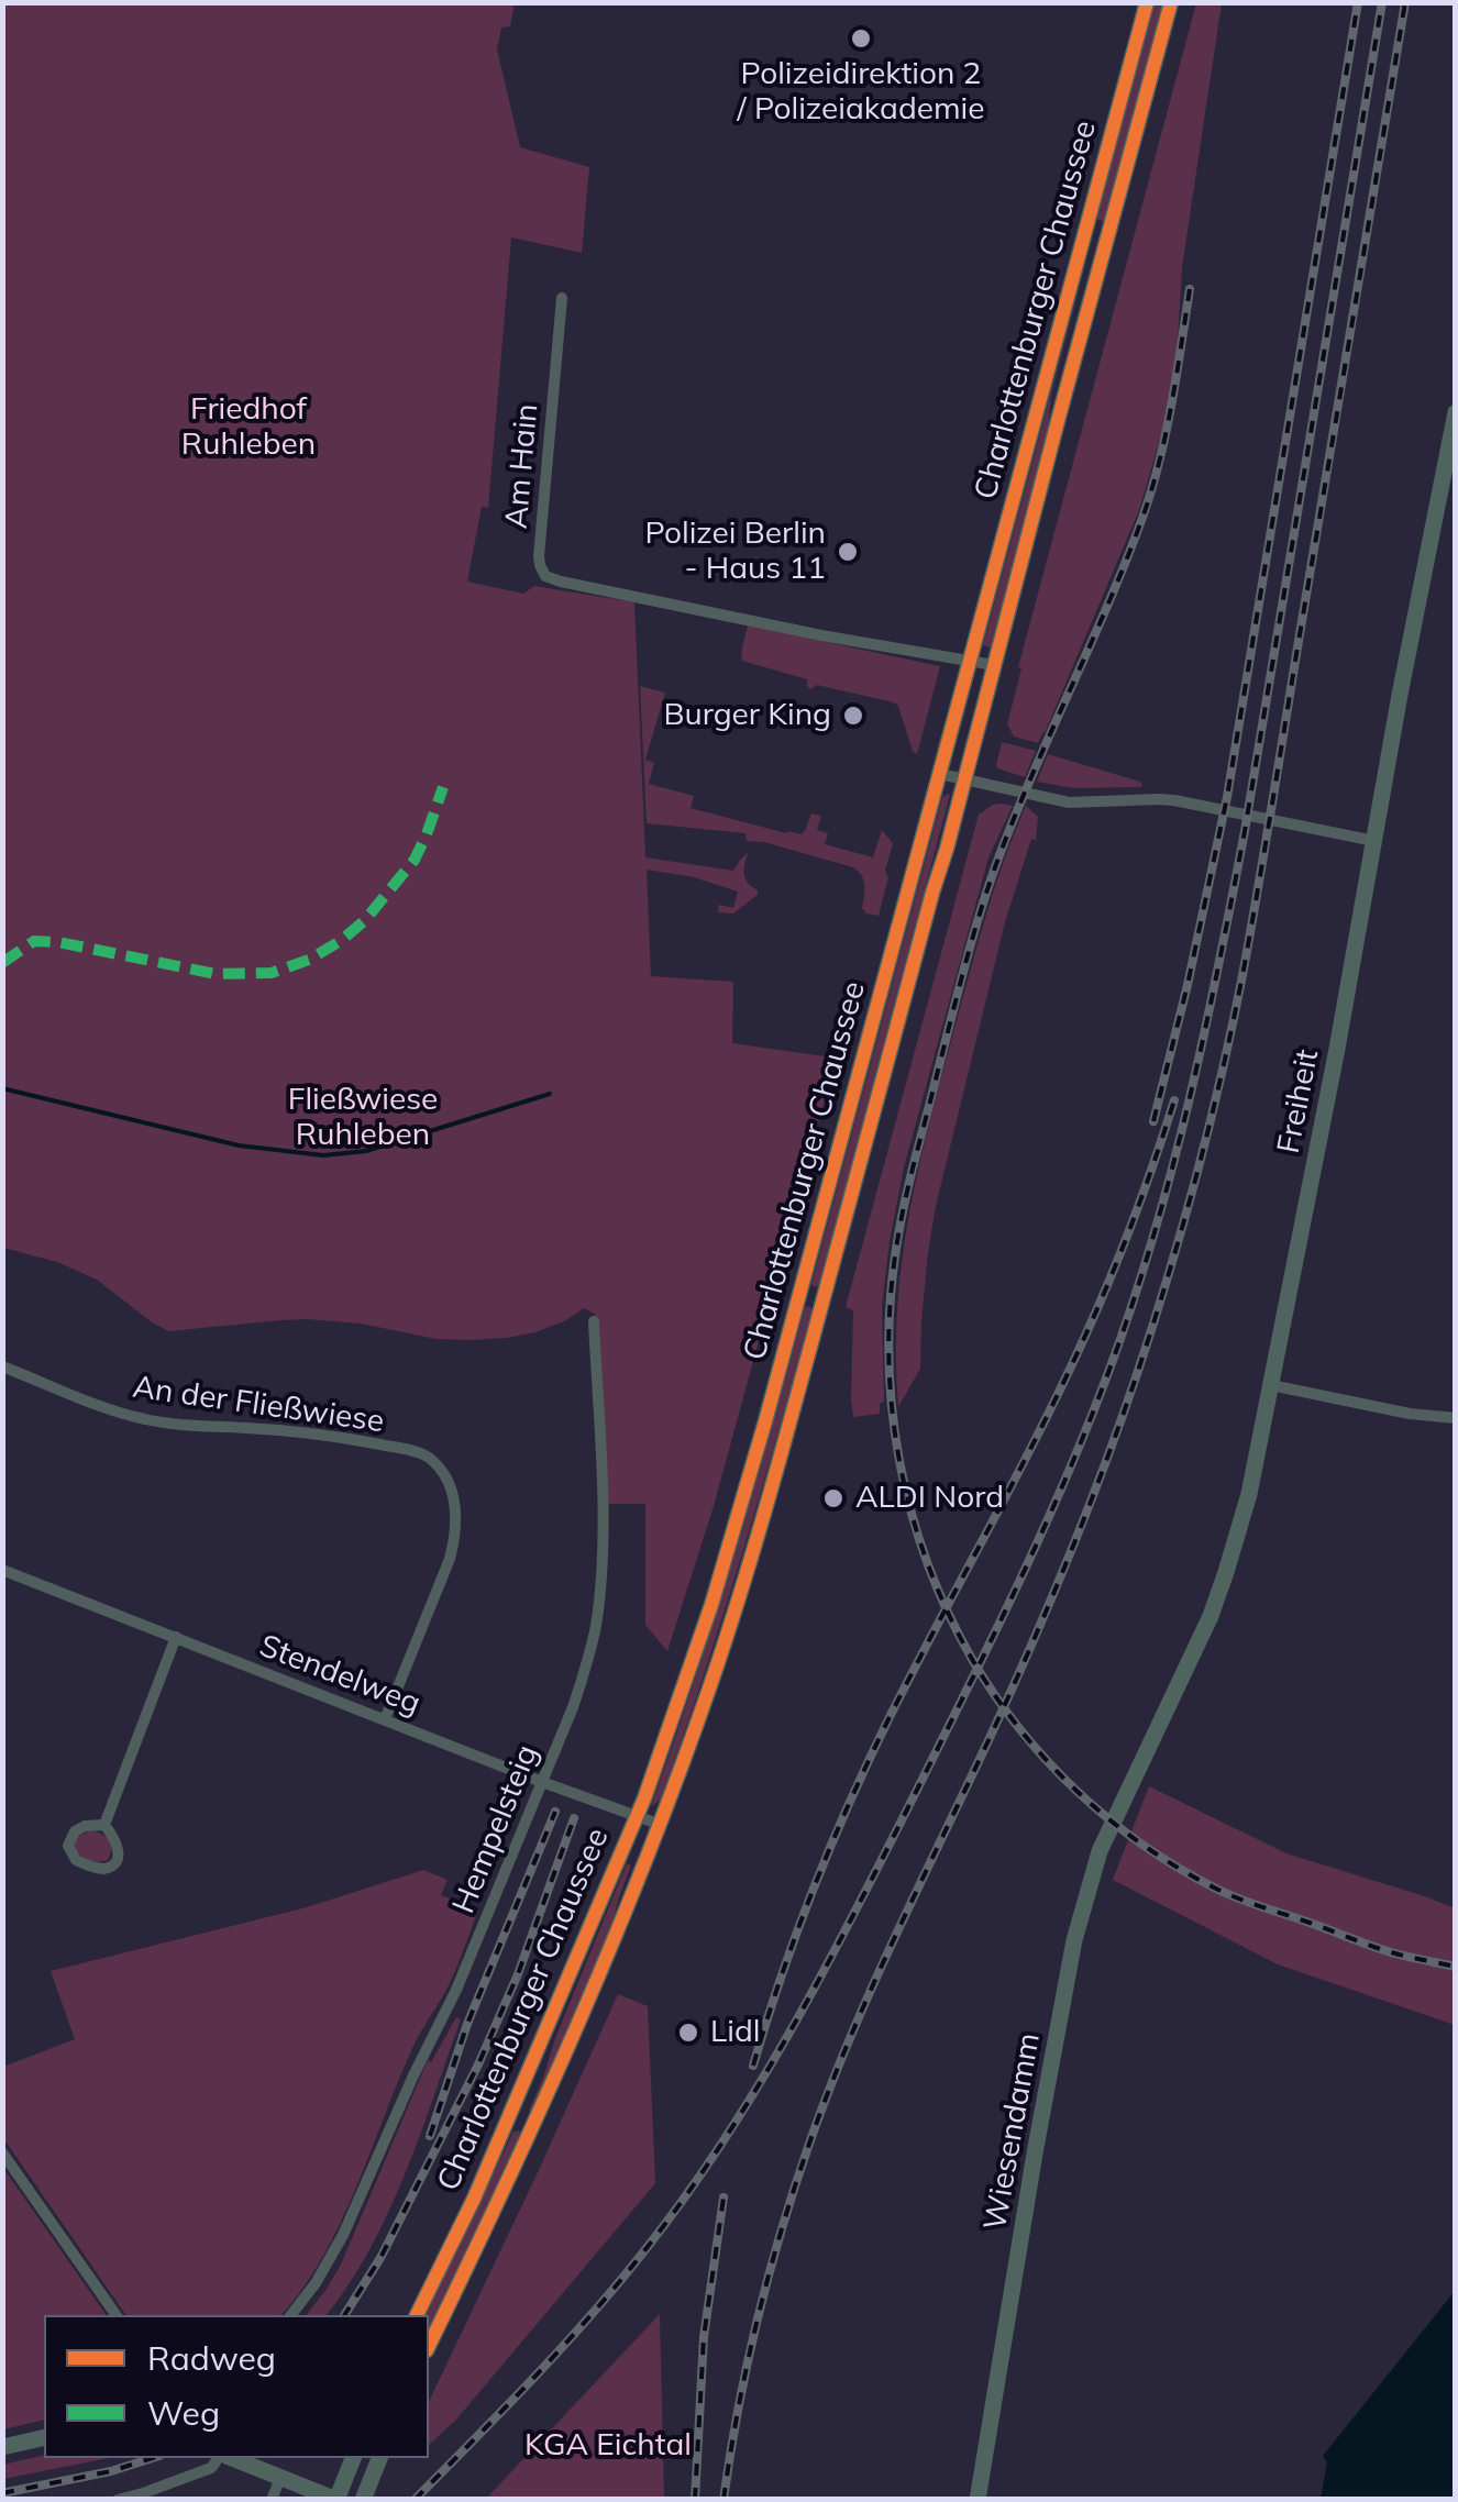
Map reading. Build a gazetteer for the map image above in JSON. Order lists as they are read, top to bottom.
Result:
{
  "streets": {
    "main road": ["Charlottenburger Chaussee", "Freiheit", "Wiesendamm"],
    "street": [
      "Am Hain",
      "An der Fließwiese",
      "Stendelweg",
      "Hempelsteig"
    ]
  },
  "crossings": [
    ["Charlottenburger Chaussee", "Am Hain"],
    ["Charlottenburger Chaussee", "Stendelweg"],
    ["Freiheit", "Wiesendamm"],
    ["An der Fließwiese", "Stendelweg"],
    ["Stendelweg", "Hempelsteig"]
  ],
  "parks": ["Friedhof Ruhleben", "Fließwiese Ruhleben", "KGA Eichtal"],
  "places": [
    "Polizeidirektion 2 / Polizeiakademie",
    "Polizei Berlin - Haus 11",
    "Burger King",
    "ALDI Nord",
    "Lidl"
  ],
  "legend": ["Radweg", "Weg"]
}
